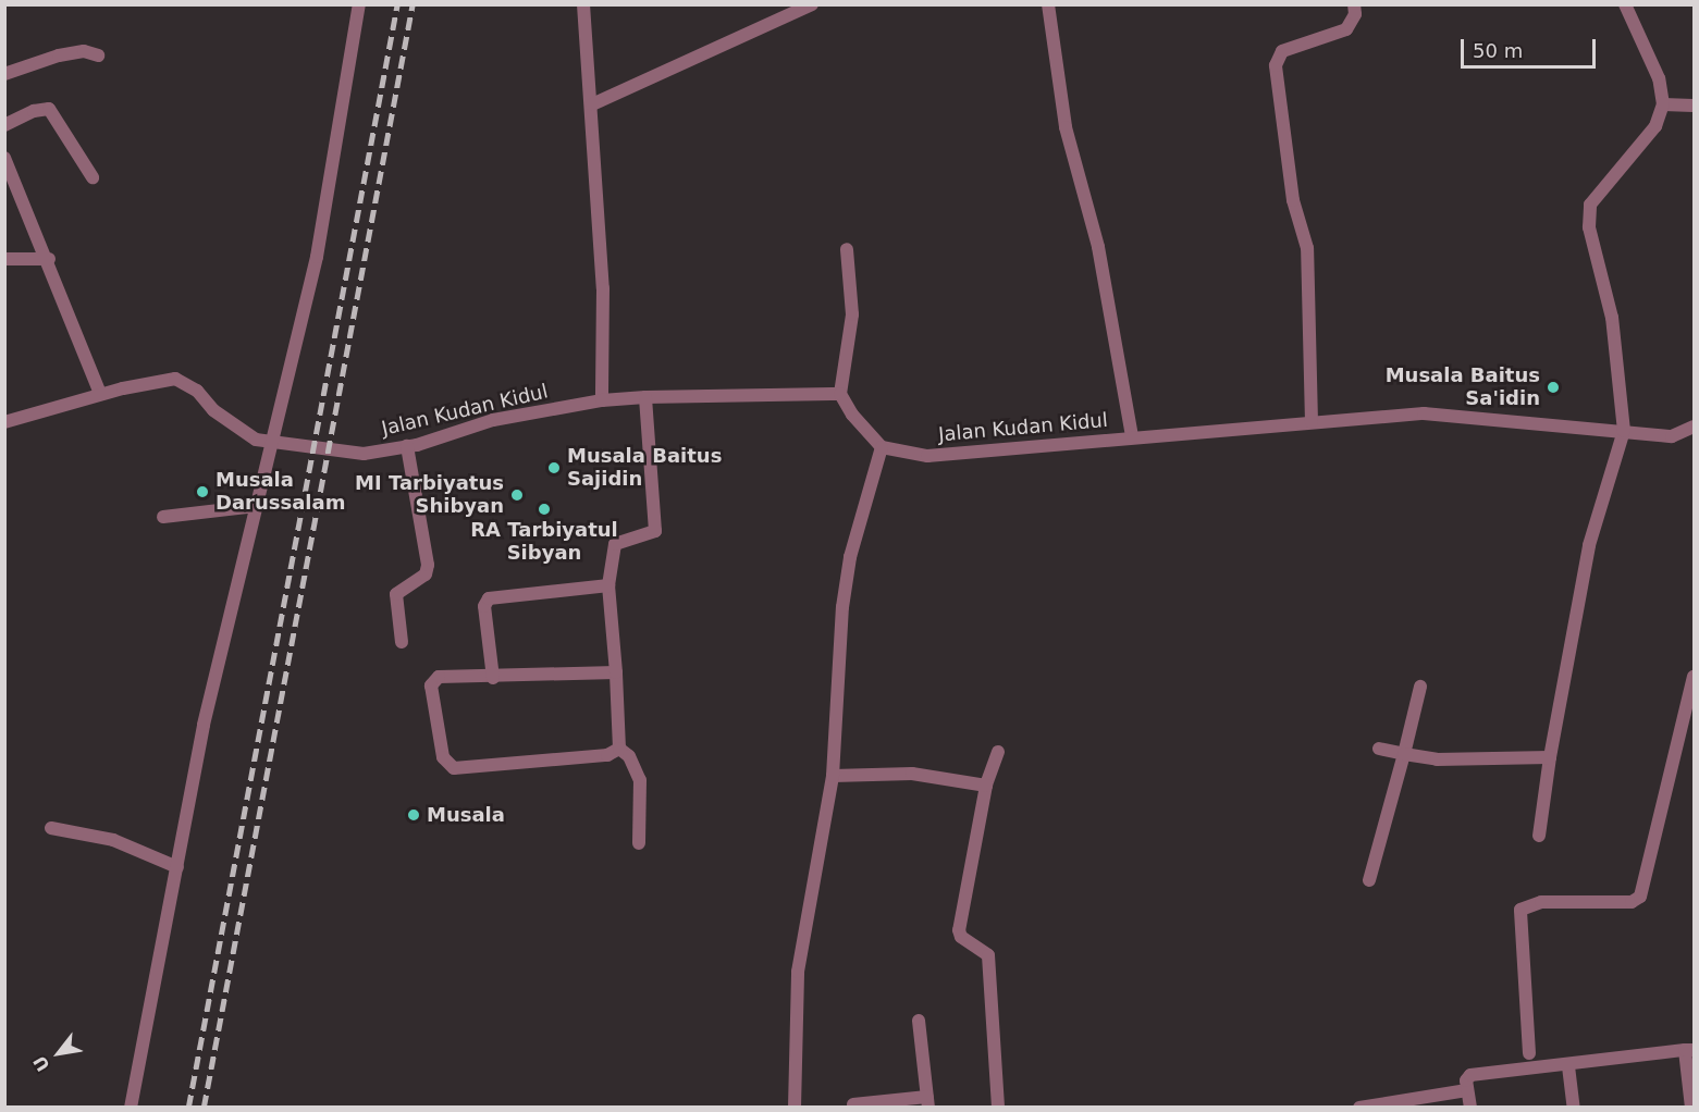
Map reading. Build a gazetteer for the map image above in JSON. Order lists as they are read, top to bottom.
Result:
{
  "streets": {
    "street": ["Jalan Kudan Kidul"]
  },
  "places": [
    "Musala Baitus Sa'idin",
    "Musala Baitus Sajidin",
    "Musala Darussalam",
    "MI Tarbiyatus Shibyan",
    "RA Tarbiyatul Sibyan",
    "Musala"
  ],
  "scale_bar": "50 m",
  "north": "bottom left"
}
